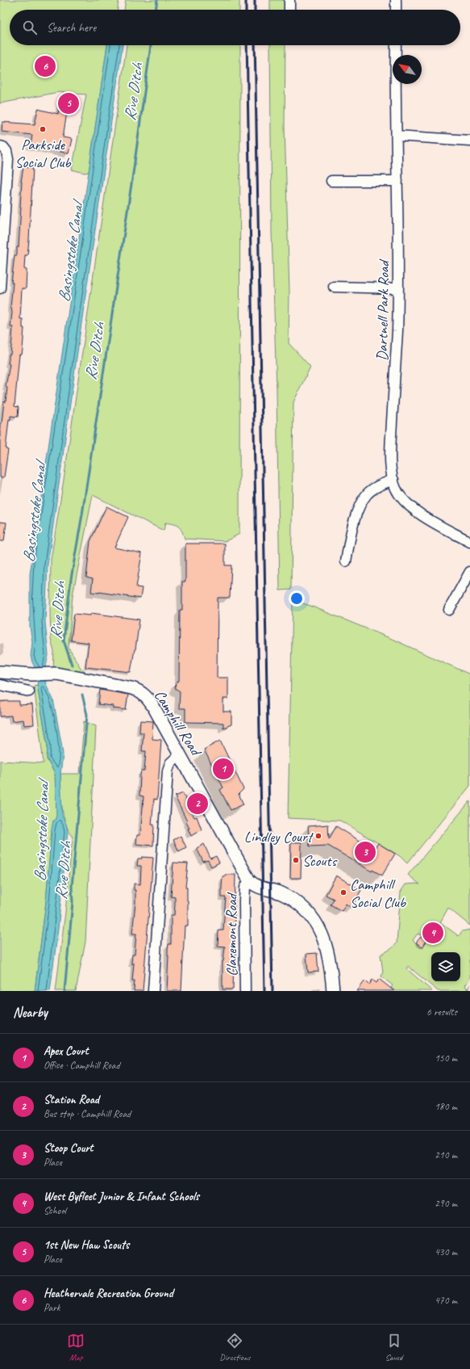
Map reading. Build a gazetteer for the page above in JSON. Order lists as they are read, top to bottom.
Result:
{
  "streets": {
    "street": ["Dartnell Park Road", "Camphill Road", "Claremont Road"]
  },
  "crossings": [
    ["Camphill Road", "Claremont Road"]
  ],
  "water": ["Rive Ditch", "Basingstoke Canal"],
  "places": [
    "Parkside Social Club",
    "Lindley Court",
    "Scouts",
    "Camphill Social Club"
  ],
  "north": "top left",
  "page": {
    "search": "Search here",
    "pins": [
      "6",
      "5",
      "1",
      "2",
      "3",
      "4"
    ],
    "heading": ["Nearby", "6 results"],
    "list": [
      {
        "mark": "1",
        "name": "Apex Court",
        "note": "Office · Camphill Road",
        "value": "150 m"
      },
      {
        "mark": "2",
        "name": "Station Road",
        "note": "Bus stop · Camphill Road",
        "value": "180 m"
      },
      {
        "mark": "3",
        "name": "Stoop Court",
        "note": "Place",
        "value": "210 m"
      },
      {
        "mark": "4",
        "name": "West Byfleet Junior & Infant Schools",
        "note": "School",
        "value": "290 m"
      },
      {
        "mark": "5",
        "name": "1st New Haw Scouts",
        "note": "Place",
        "value": "430 m"
      },
      {
        "mark": "6",
        "name": "Heathervale Recreation Ground",
        "note": "Park",
        "value": "470 m"
      }
    ],
    "nav": ["Map", "Directions", "Saved"]
  }
}
